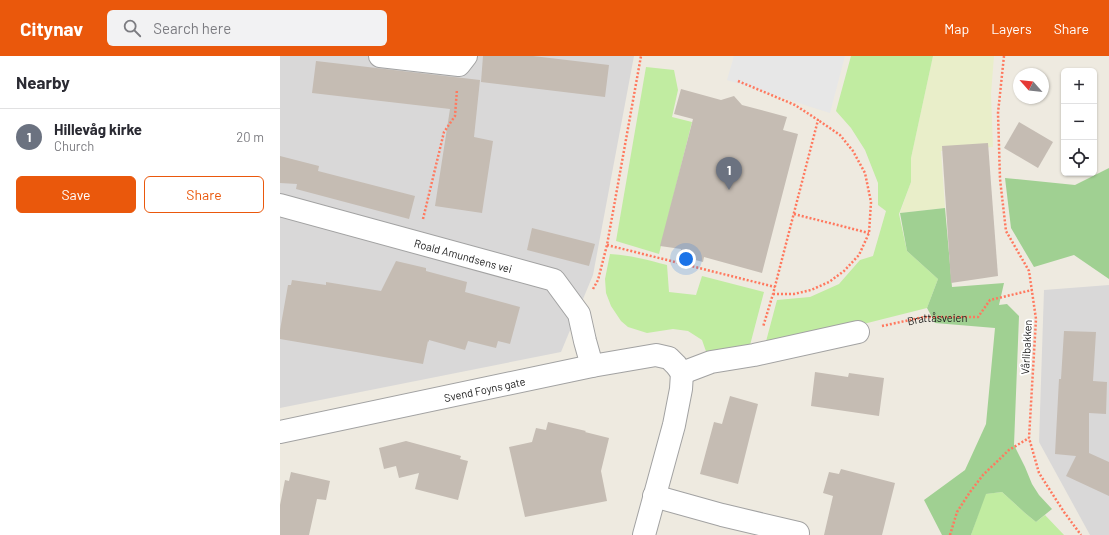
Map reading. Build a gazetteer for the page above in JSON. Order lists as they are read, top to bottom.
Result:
{
  "streets": {
    "street": ["Roald Amundsens vei", "Svend Foyns gate"],
    "path": ["Brattåsveien", "Vårlibakken"]
  },
  "crossings": [
    ["Roald Amundsens vei", "Svend Foyns gate"],
    ["Brattåsveien", "Vårlibakken"]
  ],
  "north": "top left",
  "page": {
    "header": "Citynav",
    "search": "Search here",
    "nav": ["Map", "Layers", "Share"],
    "heading": "Nearby",
    "map_buttons": ["+", "−"],
    "list": [
      {
        "mark": "1",
        "name": "Hillevåg kirke",
        "note": "Church",
        "value": "20 m"
      }
    ],
    "pins": "1",
    "buttons": ["Save", "Share"]
  }
}
